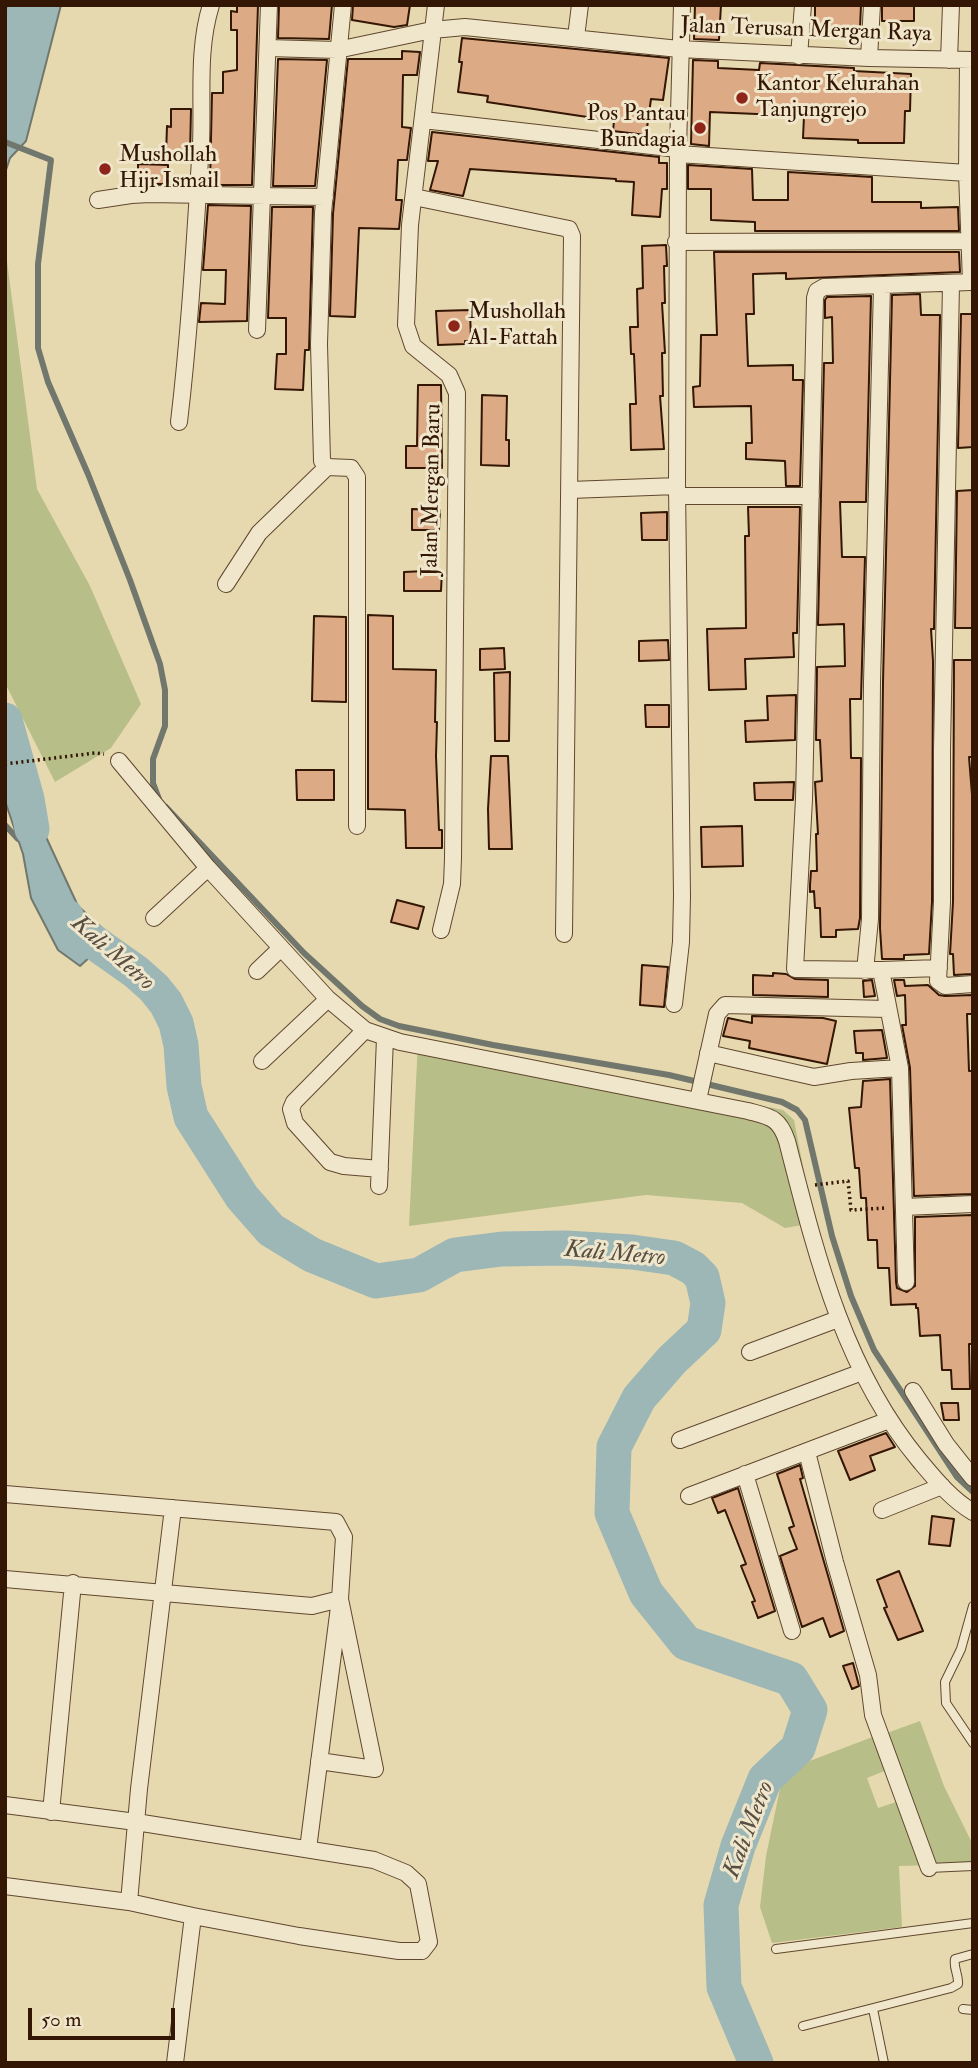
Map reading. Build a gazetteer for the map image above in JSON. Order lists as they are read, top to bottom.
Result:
{
  "streets": {
    "street": ["Jalan Terusan Mergan Raya", "Jalan Mergan Baru"]
  },
  "crossings": [
    ["Jalan Terusan Mergan Raya", "Jalan Mergan Baru"]
  ],
  "water": ["Kali Metro"],
  "places": [
    "Kantor Kelurahan Tanjungrejo",
    "Pos Pantau Bundagia",
    "Mushollah Hijr Ismail",
    "Mushollah Al-Fattah"
  ],
  "scale_bar": "50 m"
}
